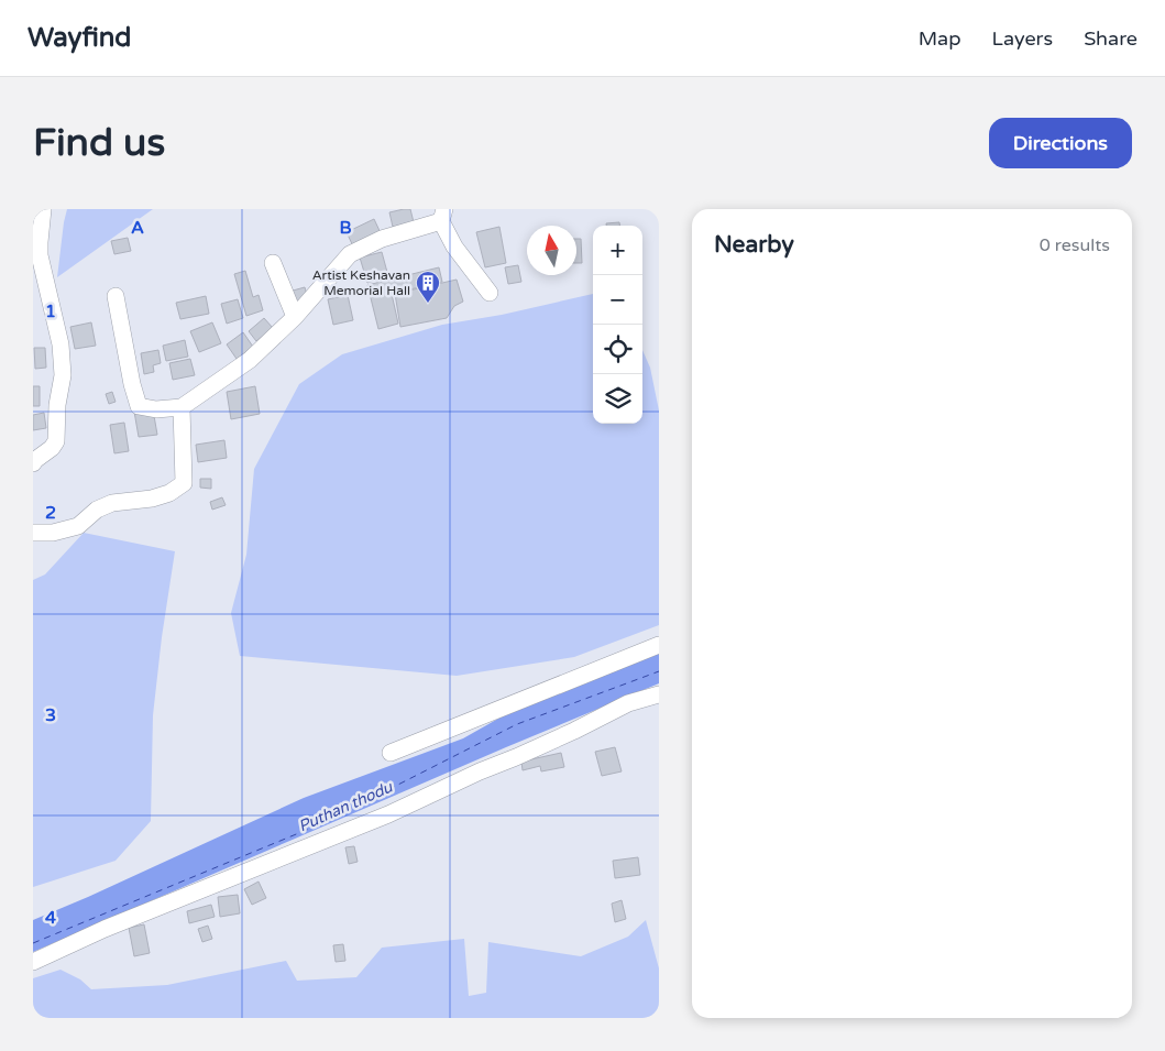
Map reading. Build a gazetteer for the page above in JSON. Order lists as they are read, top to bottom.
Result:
{
  "water": ["Puthan thodu"],
  "places": {
    "building": ["Artist Keshavan Memorial Hall"]
  },
  "north": "top",
  "page": {
    "header": "Wayfind",
    "nav": ["Map", "Layers", "Share"],
    "buttons": "Directions",
    "title": "Find us",
    "heading": ["Nearby", "0 results"],
    "map_buttons": ["+", "−"]
  },
  "grid": {
    "columns": ["A", "B"],
    "rows": [
      "1",
      "2",
      "3",
      "4"
    ]
  }
}
